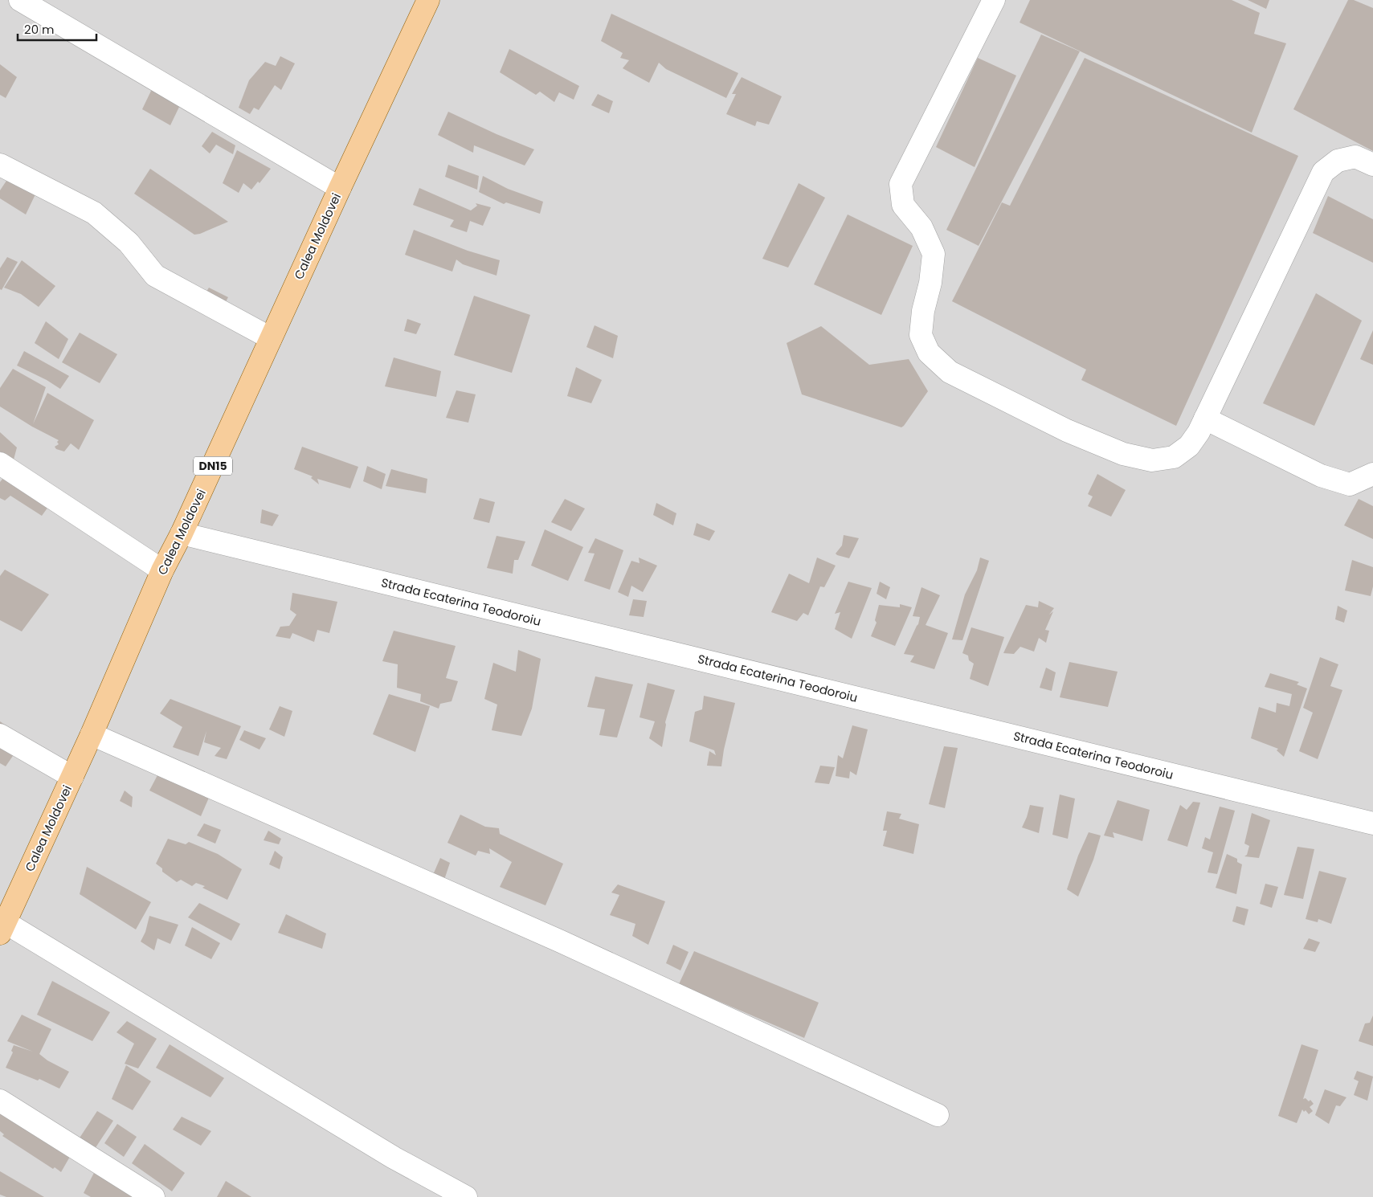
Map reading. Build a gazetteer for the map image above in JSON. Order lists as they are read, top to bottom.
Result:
{
  "streets": {
    "main road": ["Calea Moldovei", "DN15"],
    "street": ["Strada Ecaterina Teodoroiu"]
  },
  "crossings": [
    ["Calea Moldovei", "Strada Ecaterina Teodoroiu"]
  ],
  "scale_bar": "20 m"
}
